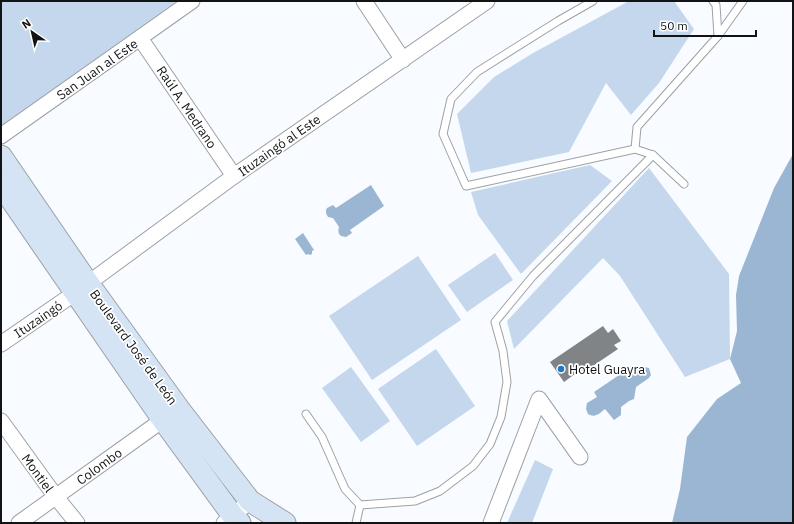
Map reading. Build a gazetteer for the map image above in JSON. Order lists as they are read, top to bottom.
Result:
{
  "streets": {
    "main road": ["Boulevard José de León"],
    "street": [
      "San Juan al Este",
      "Raúl A. Medrano",
      "Ituzaingó al Este",
      "Ituzaingó",
      "Colombo",
      "Montiel"
    ]
  },
  "crossings": [
    ["San Juan al Este", "Raúl A. Medrano"],
    ["Raúl A. Medrano", "Ituzaingó al Este"],
    ["Ituzaingó al Este", "Ituzaingó"],
    ["Ituzaingó al Este", "Boulevard José de León"],
    ["Ituzaingó", "Boulevard José de León"],
    ["Boulevard José de León", "Colombo"],
    ["Colombo", "Montiel"]
  ],
  "places": ["Hotel Guayra"],
  "scale_bar": "50 m",
  "north": "top left"
}
